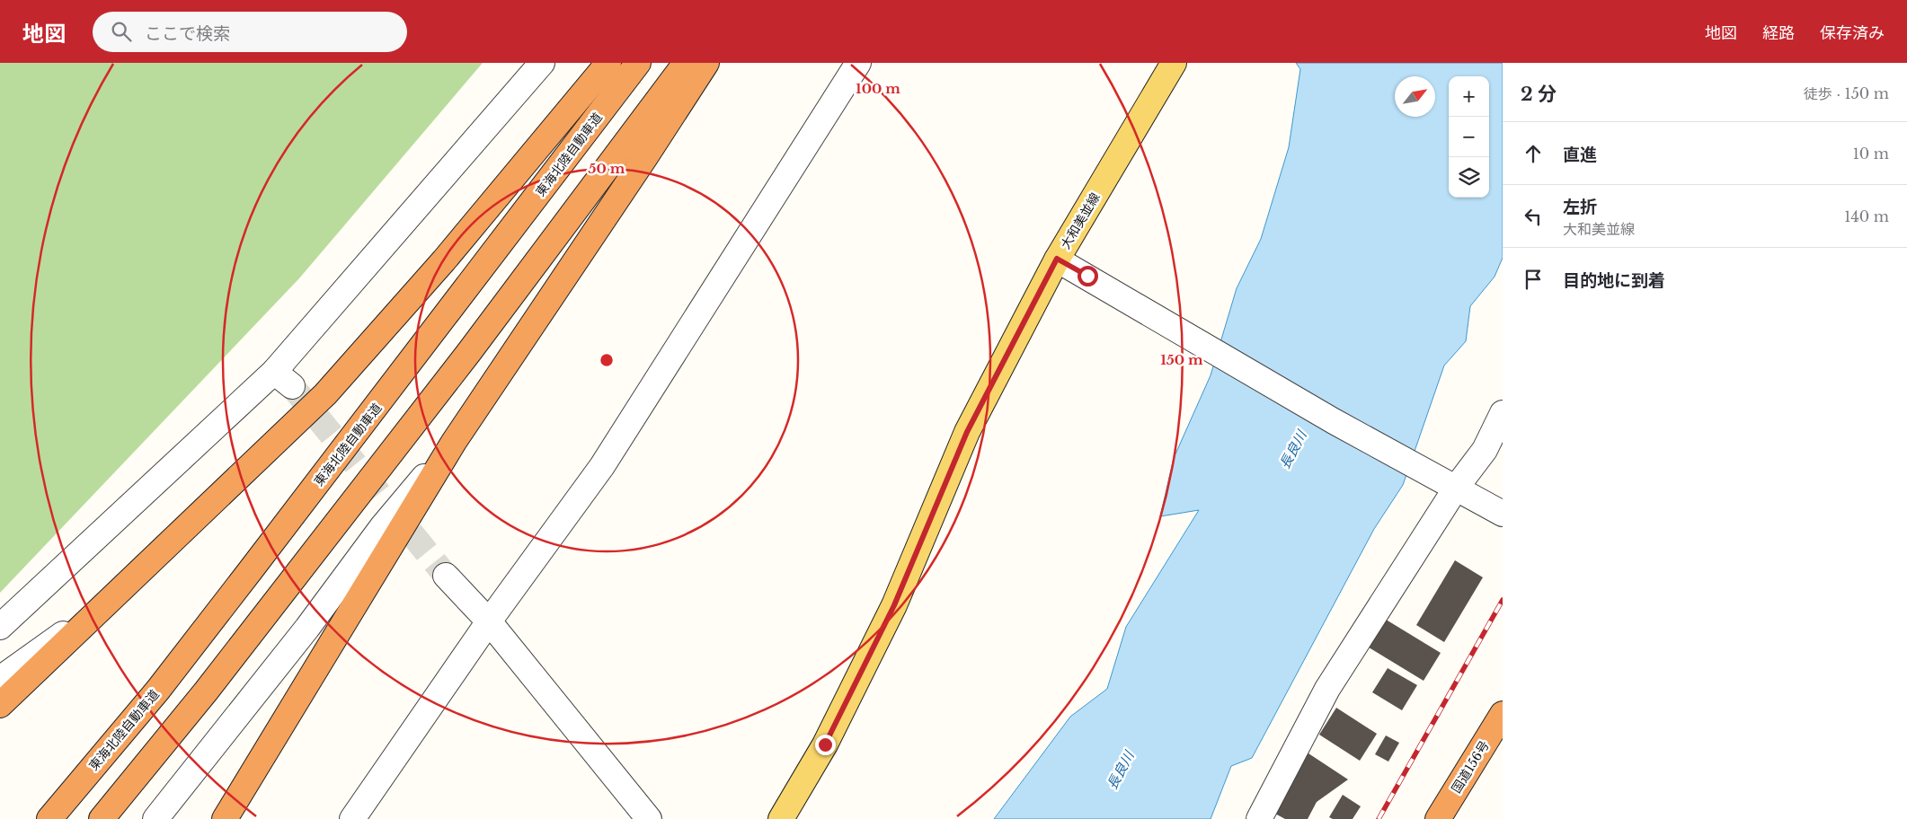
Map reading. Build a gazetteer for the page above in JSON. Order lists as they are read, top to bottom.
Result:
{
  "streets": {
    "highway": ["東海北陸自動車道", "国道156号"],
    "main road": ["大和美並線"]
  },
  "water": ["長良川"],
  "north": "top right",
  "page": {
    "header": "地図",
    "search": "ここで検索",
    "nav": ["地図", "経路", "保存済み"],
    "heading": ["2 分", "徒歩 · 150 m"],
    "map_buttons": ["+", "−"],
    "list": [
      ["直進", "10 m"],
      ["左折", "大和美並線", "140 m"],
      "目的地に到着"
    ]
  },
  "rings": ["100 m", "50 m", "150 m"]
}
